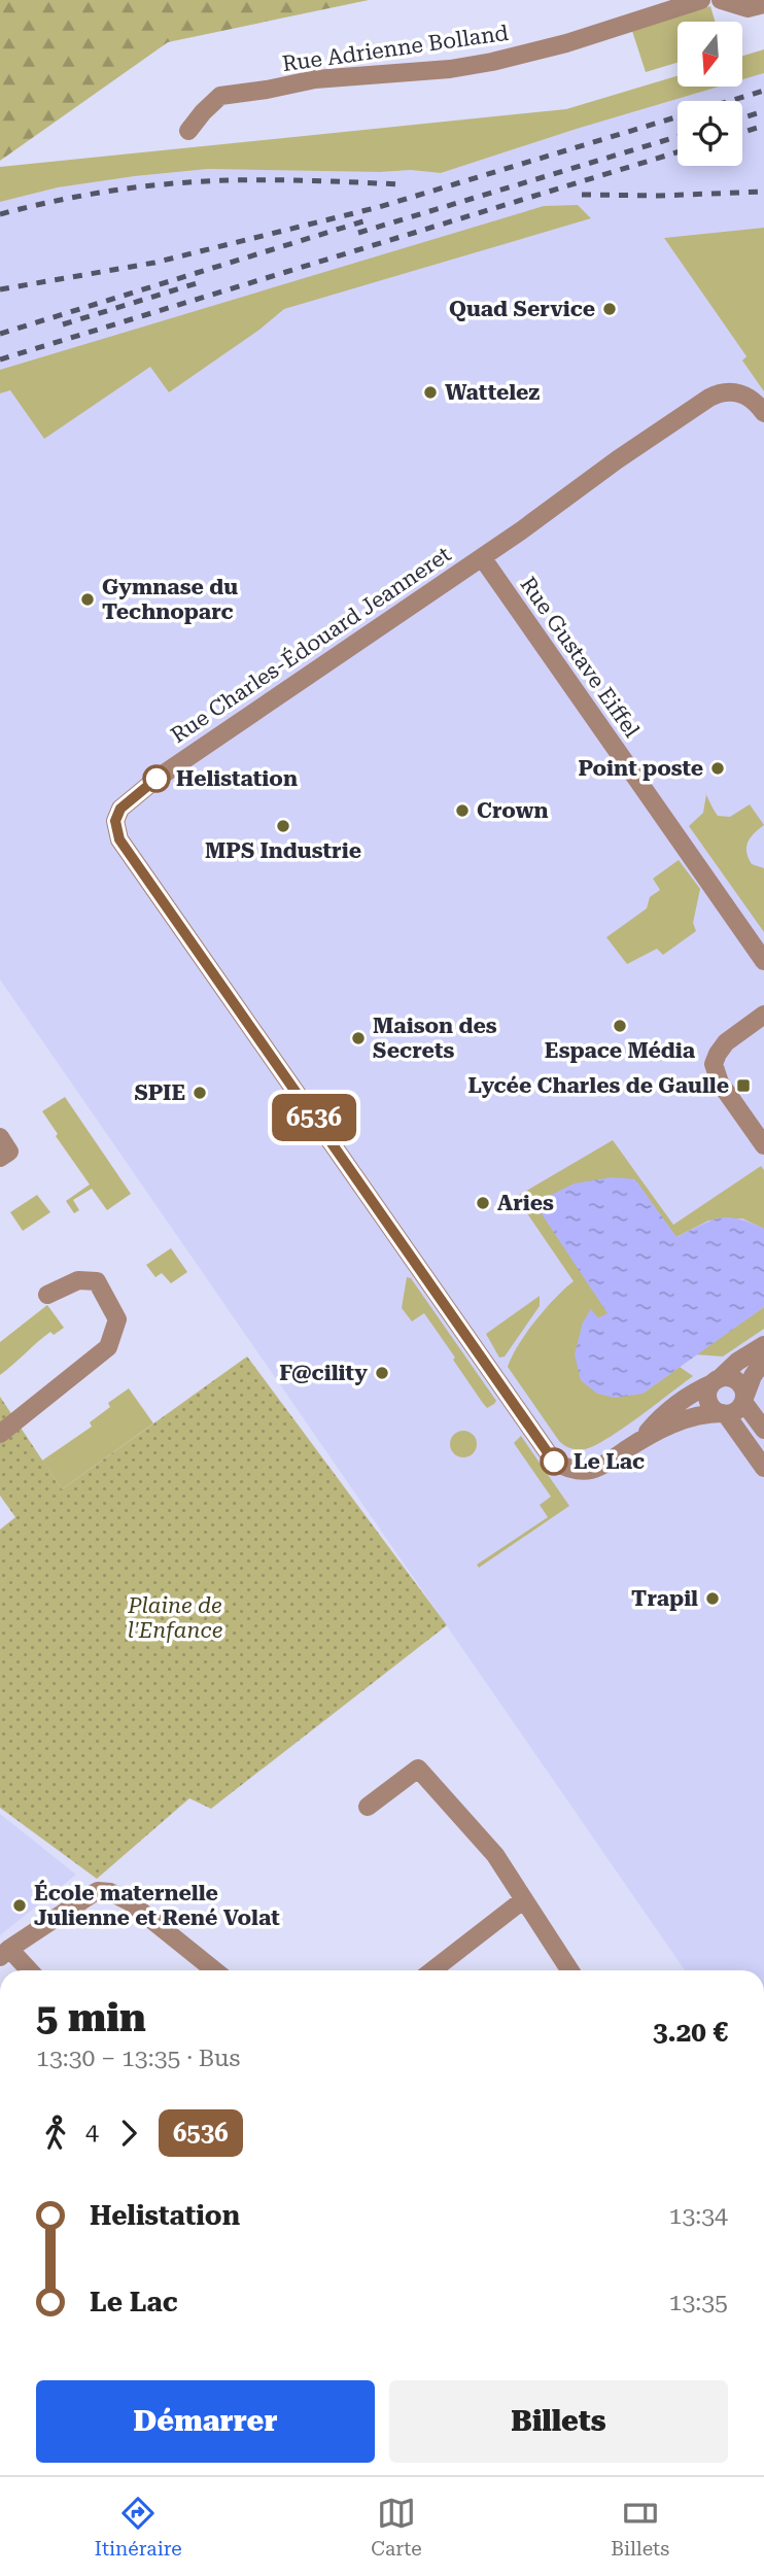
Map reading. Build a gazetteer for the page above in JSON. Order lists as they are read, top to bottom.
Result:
{
  "streets": {
    "street": ["Rue Adrienne Bolland", "Rue Charles-Édouard Jeanneret", "Rue Gustave Eiffel"]
  },
  "crossings": [
    ["Rue Charles-Édouard Jeanneret", "Rue Gustave Eiffel"]
  ],
  "parks": ["Plaine de l'Enfance"],
  "places": {
    "other": [
      "Quad Service",
      "Wattelez",
      "Gymnase du Technoparc",
      "Point poste",
      "Helistation",
      "Crown",
      "MPS Industrie",
      "Espace Média",
      "Maison des Secrets",
      "SPIE",
      "Aries",
      "F@cility",
      "Le Lac",
      "Trapil",
      "École maternelle Julienne et René Volat"
    ],
    "transit": ["Lycée Charles de Gaulle"]
  },
  "lines": ["bus line 6536"],
  "north": "bottom",
  "page": {
    "on_map": "6536",
    "heading": ["5 min", "13:30 – 13:35 · Bus", "3.20 €"],
    "legs": ["4", "6536"],
    "list": [
      {
        "name": "Helistation",
        "value": "13:34"
      },
      {
        "name": "Le Lac",
        "value": "13:35"
      }
    ],
    "buttons": ["Démarrer", "Billets"],
    "tabs": ["Itinéraire", "Carte", "Billets"]
  }
}
